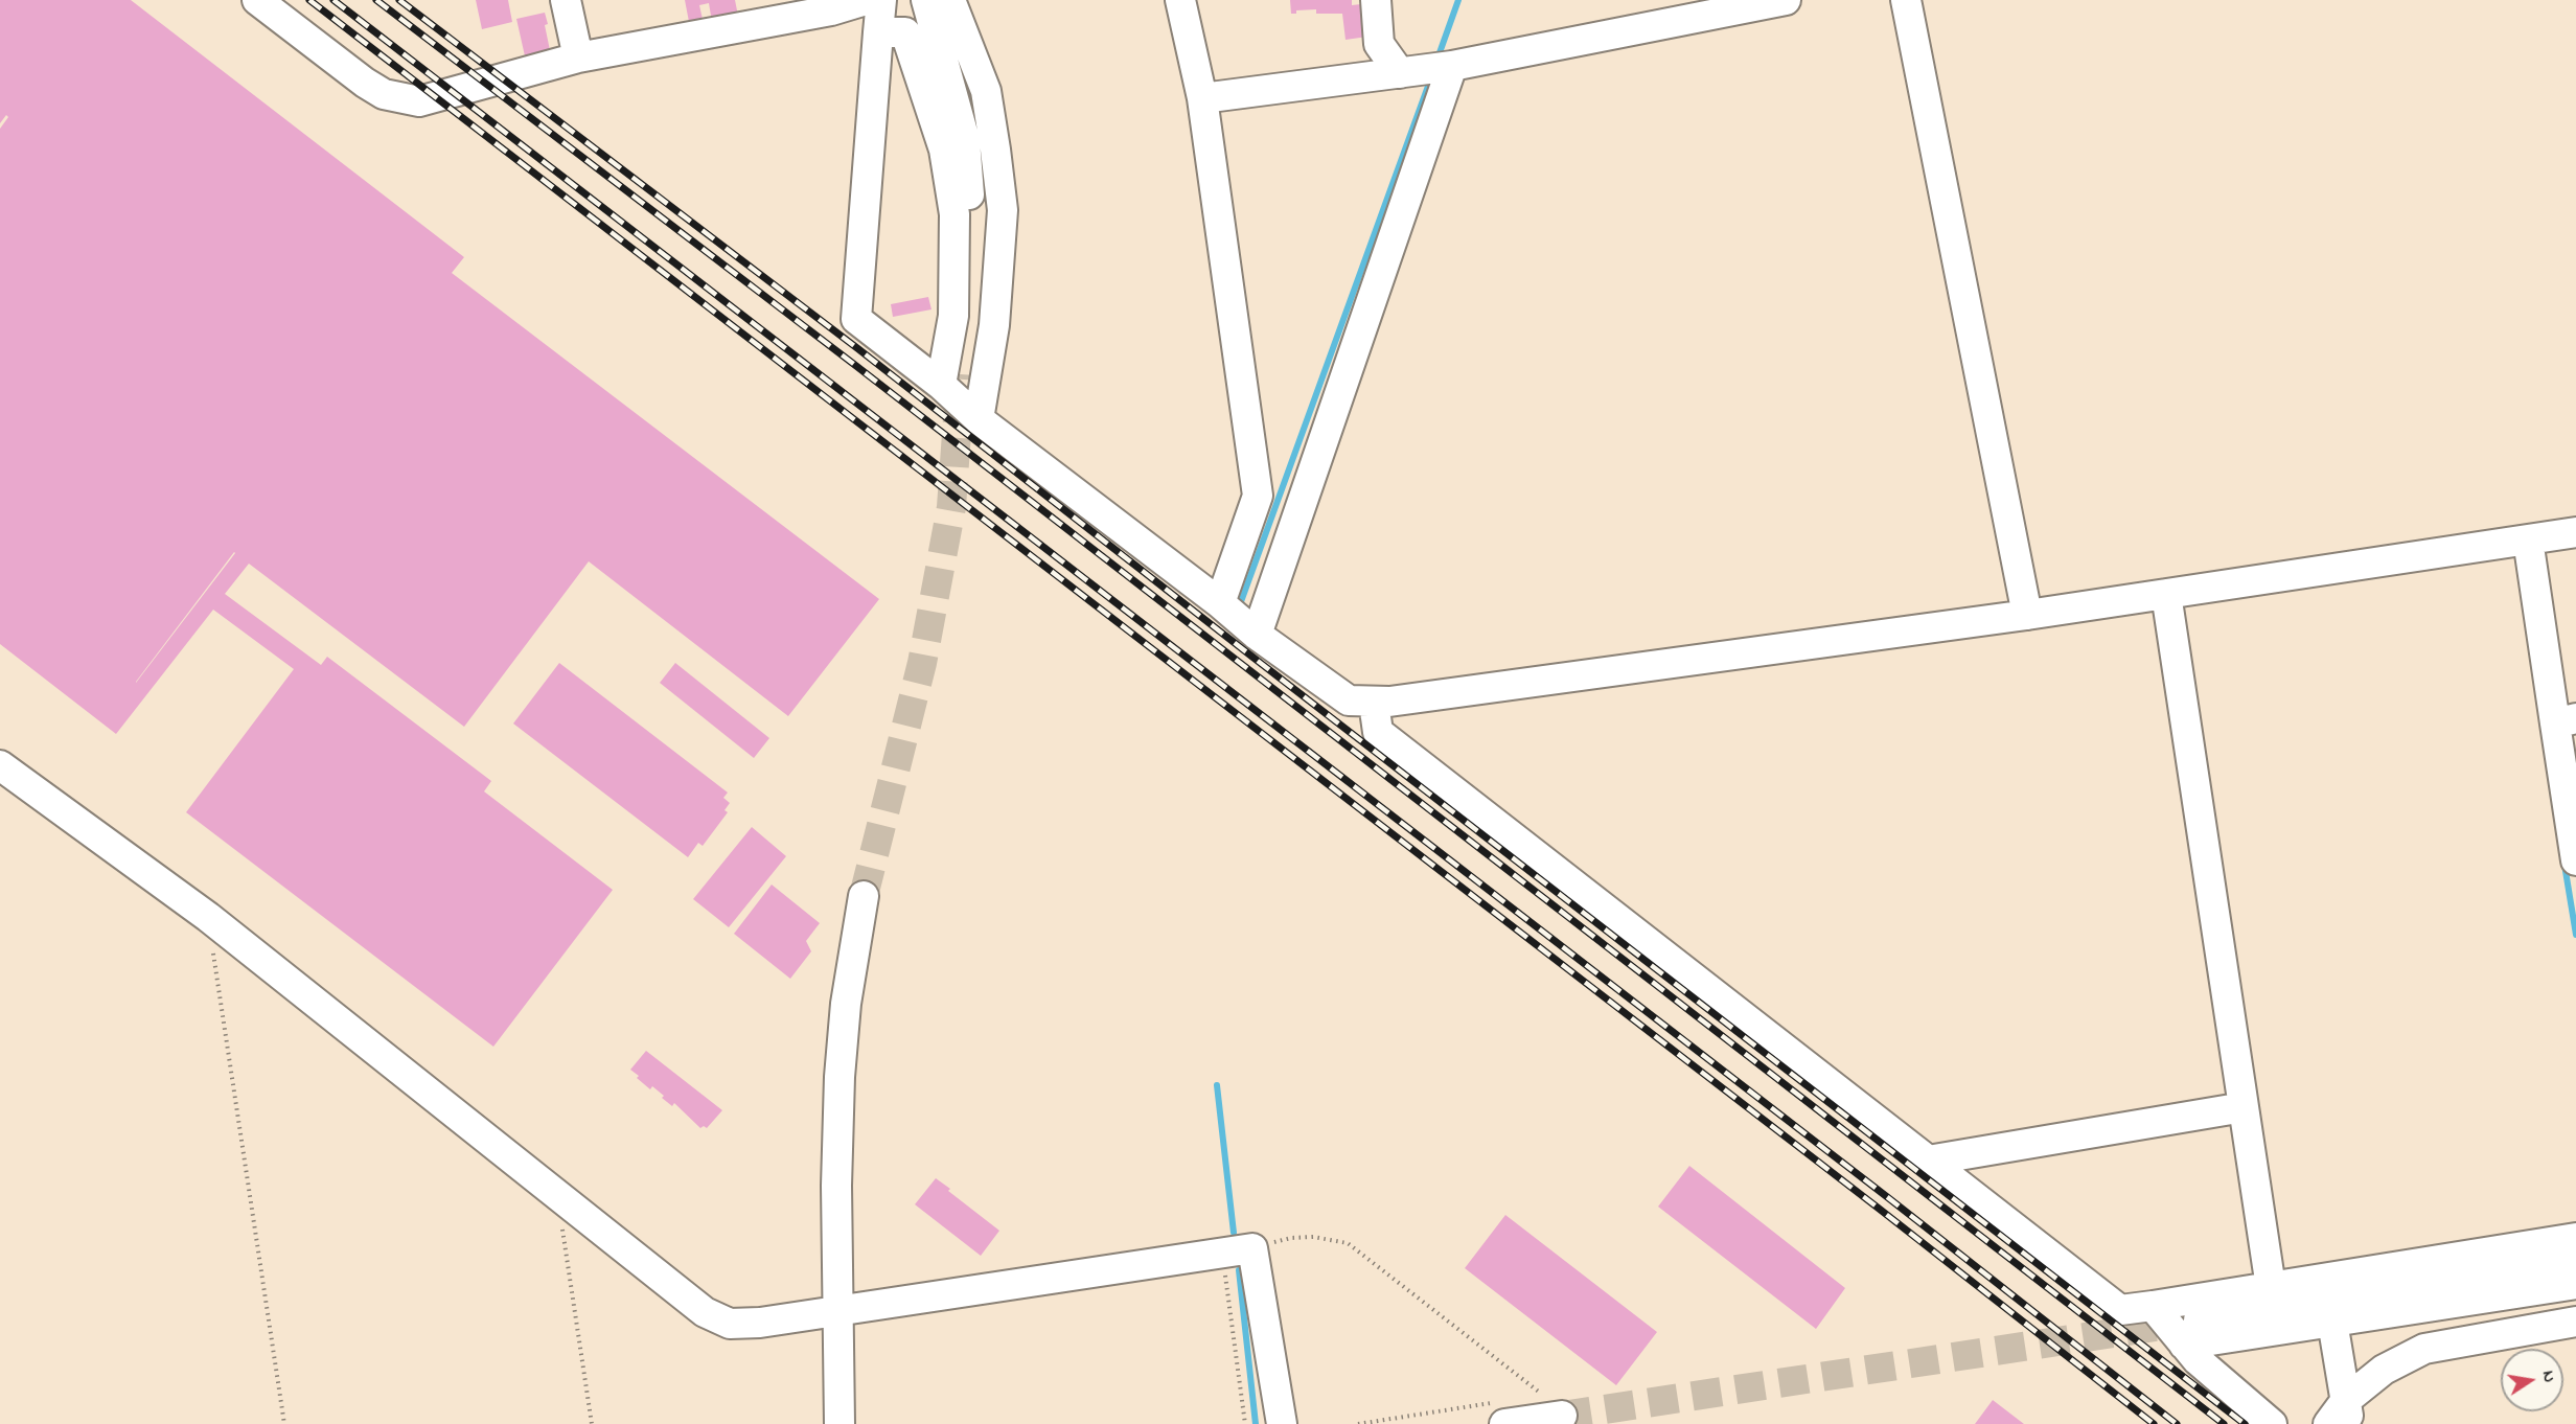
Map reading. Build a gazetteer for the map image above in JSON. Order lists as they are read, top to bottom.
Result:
{
  "north": "right"
}
